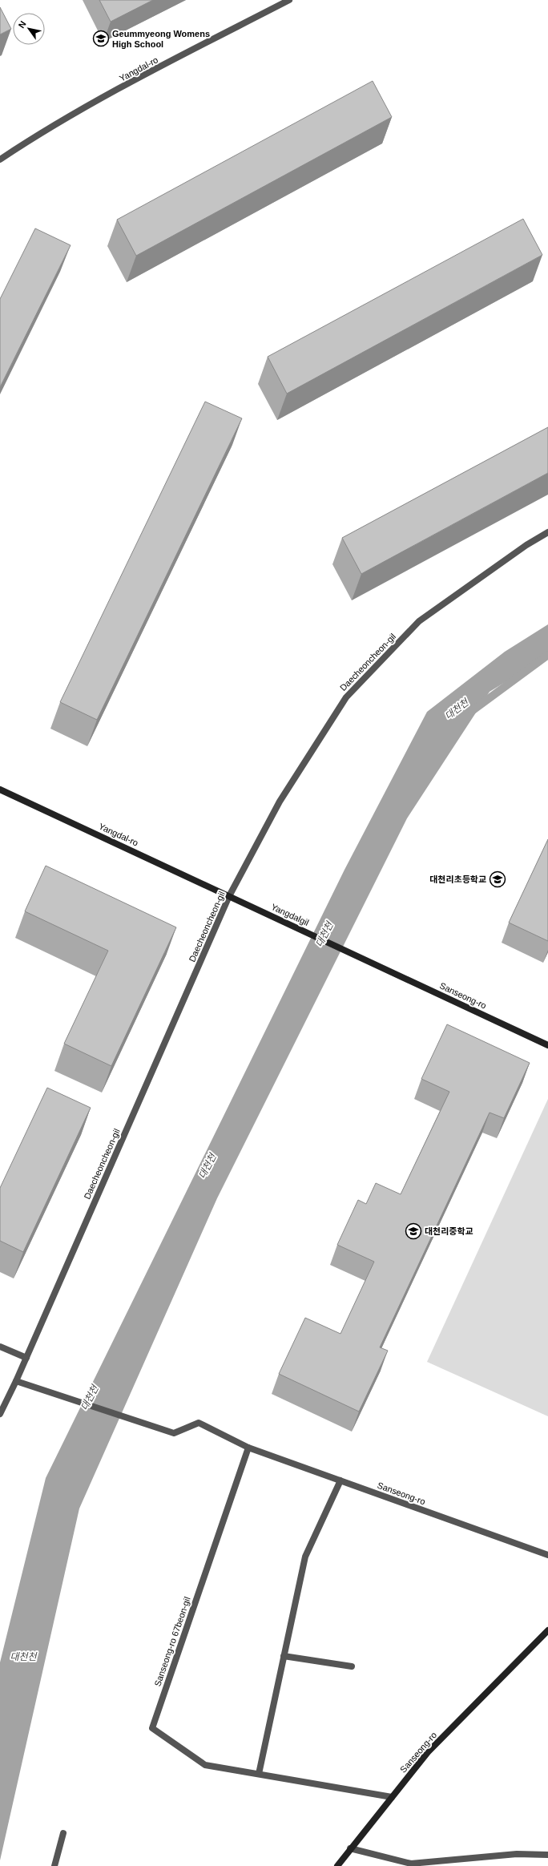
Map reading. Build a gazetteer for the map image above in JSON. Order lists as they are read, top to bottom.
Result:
{
  "streets": {
    "main road": ["Yangdal-ro", "Yangdalgil", "Sanseong-ro"],
    "street": ["Daecheoncheon-gil", "Sanseong-ro 67beon-gil"]
  },
  "crossings": [
    ["Yangdal-ro", "Daecheoncheon-gil"],
    ["Yangdal-ro", "Yangdalgil"],
    ["Daecheoncheon-gil", "Yangdalgil"],
    ["Daecheoncheon-gil", "Sanseong-ro"],
    ["Yangdalgil", "Sanseong-ro"],
    ["Sanseong-ro", "Sanseong-ro 67beon-gil"]
  ],
  "water": ["대천천"],
  "places": {
    "school or university": ["Geummyeong Womens High School", "대천리초등학교", "대천리중학교"]
  },
  "north": "top left"
}
